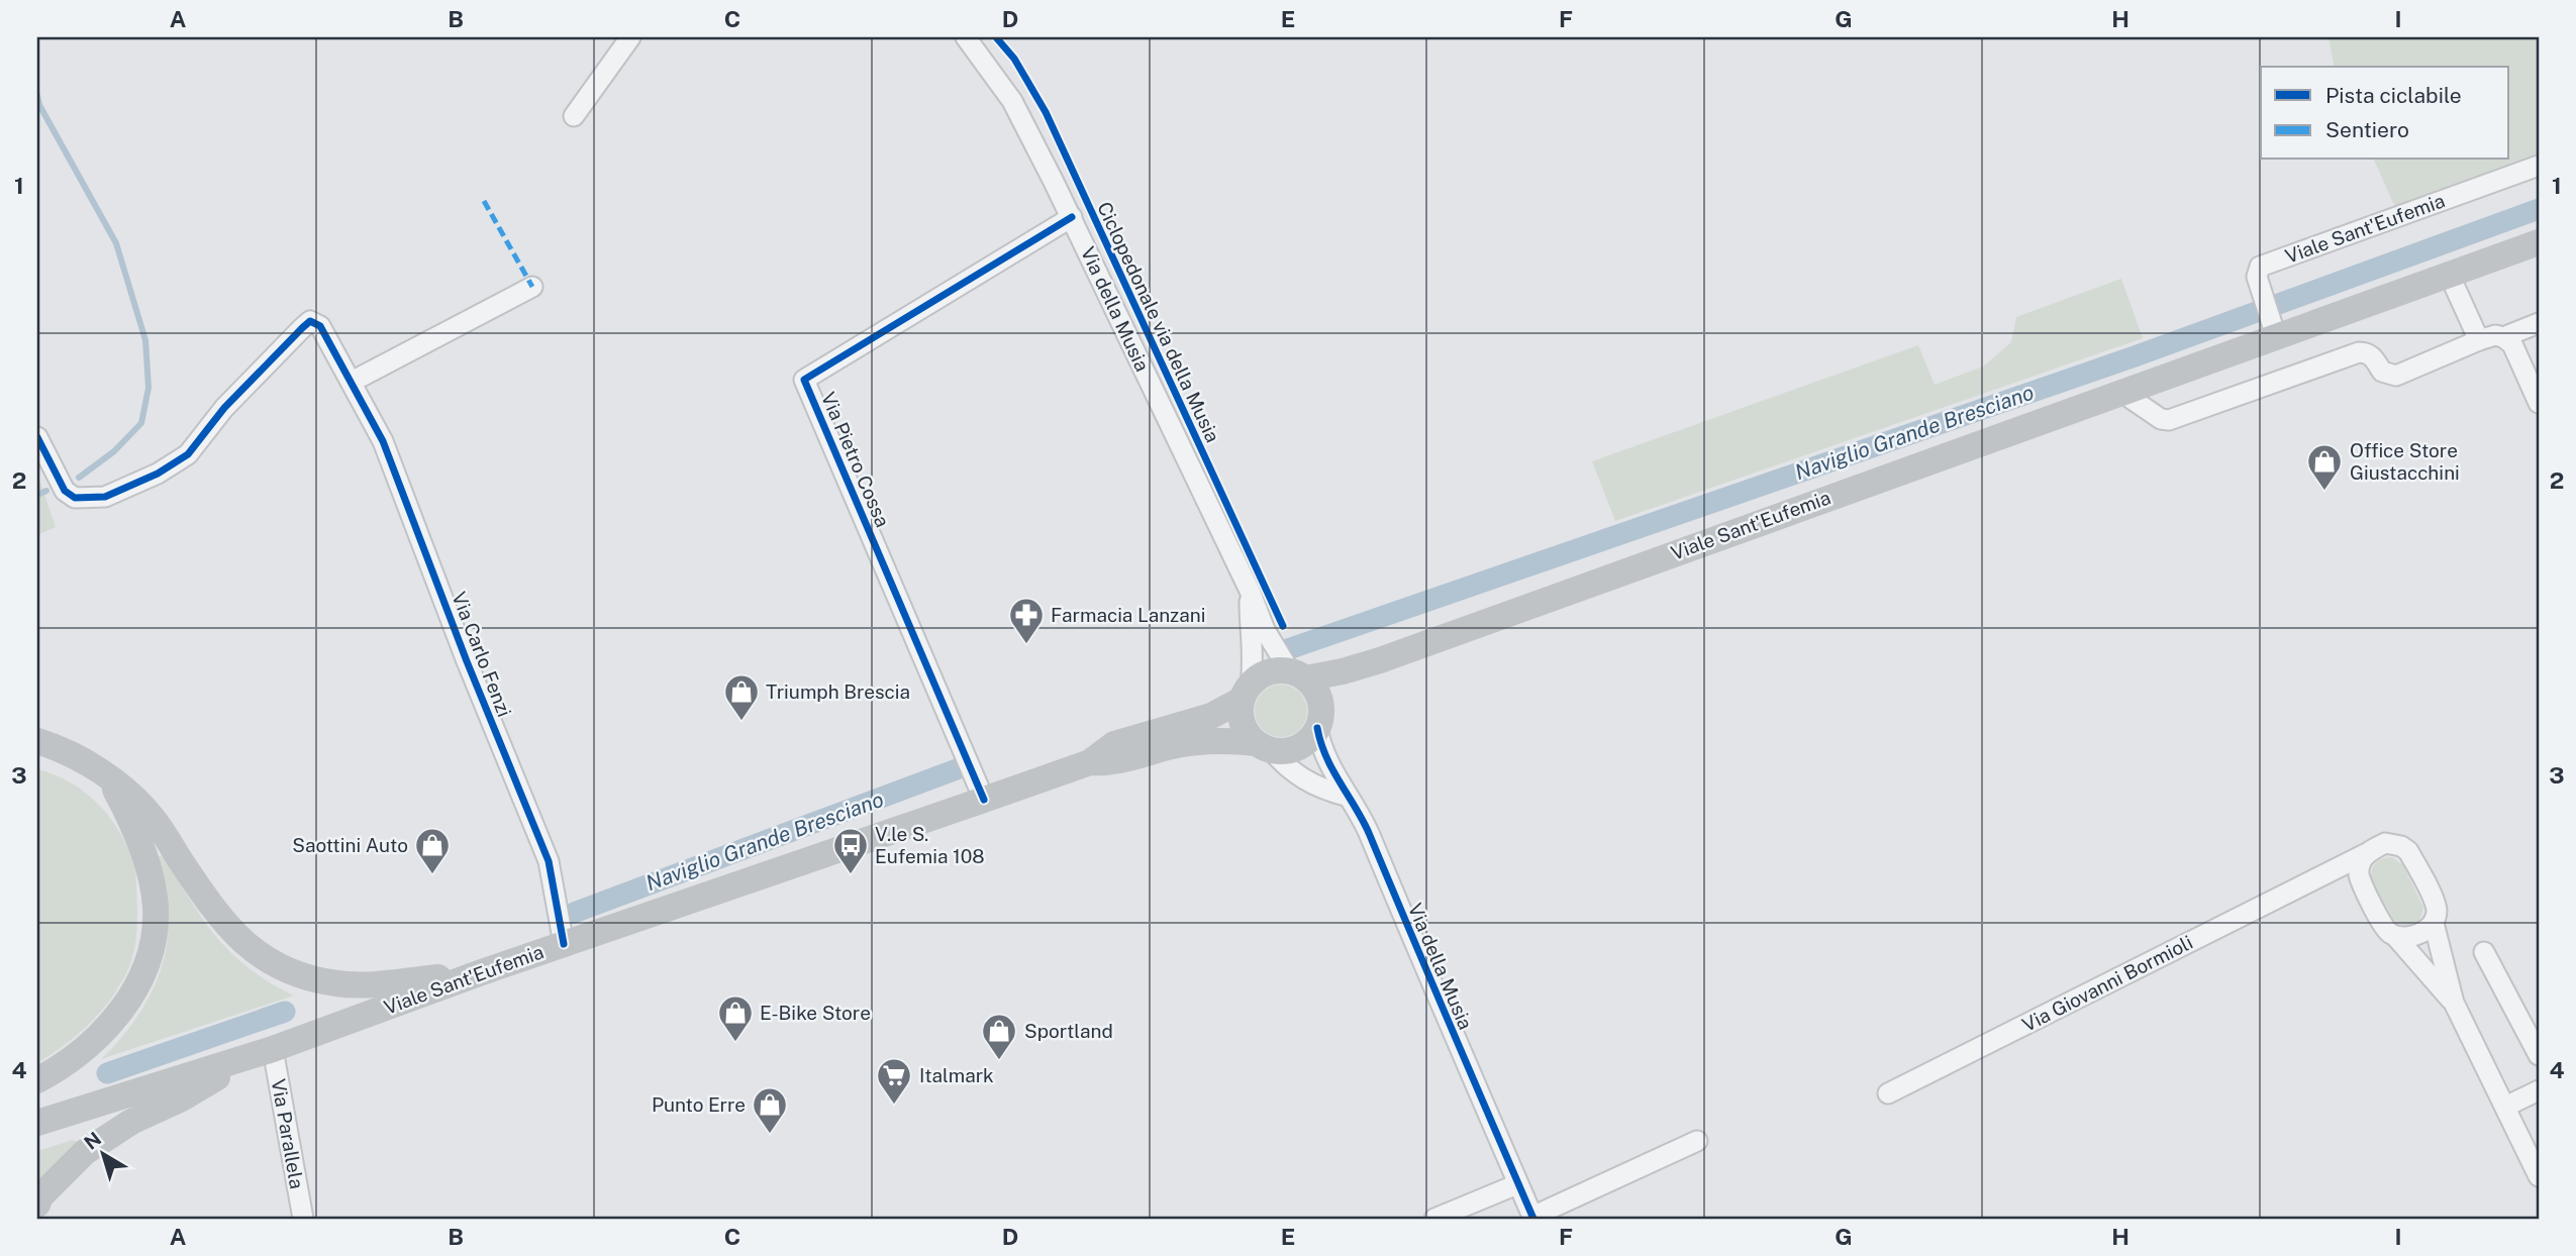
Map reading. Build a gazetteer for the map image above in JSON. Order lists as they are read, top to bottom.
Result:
{
  "streets": {
    "main road": ["Viale Sant'Eufemia"],
    "street": [
      "Via della Musia",
      "Via Pietro Cossa",
      "Via Carlo Fenzi",
      "Via Giovanni Bormioli",
      "Via Parallela"
    ],
    "cycle path": ["Ciclopedonale via della Musia"]
  },
  "crossings": [
    ["Viale Sant'Eufemia", "Via della Musia"],
    ["Viale Sant'Eufemia", "Via Pietro Cossa"],
    ["Viale Sant'Eufemia", "Via Carlo Fenzi"],
    ["Viale Sant'Eufemia", "Via Parallela"],
    ["Via della Musia", "Via Pietro Cossa"]
  ],
  "water": ["Naviglio Grande Bresciano"],
  "places": {
    "shop": [
      "Office Store Giustacchini",
      "Triumph Brescia",
      "Saottini Auto",
      "E-Bike Store",
      "Sportland",
      "Punto Erre"
    ],
    "pharmacy": ["Farmacia Lanzani"],
    "bus stop": ["V.le S. Eufemia 108"],
    "supermarket": ["Italmark"]
  },
  "legend": ["Pista ciclabile", "Sentiero"],
  "north": "top left",
  "grid": {
    "columns": [
      "A",
      "B",
      "C",
      "D",
      "E",
      "F",
      "G",
      "H",
      "I"
    ],
    "rows": [
      "1",
      "2",
      "3",
      "4"
    ]
  }
}
